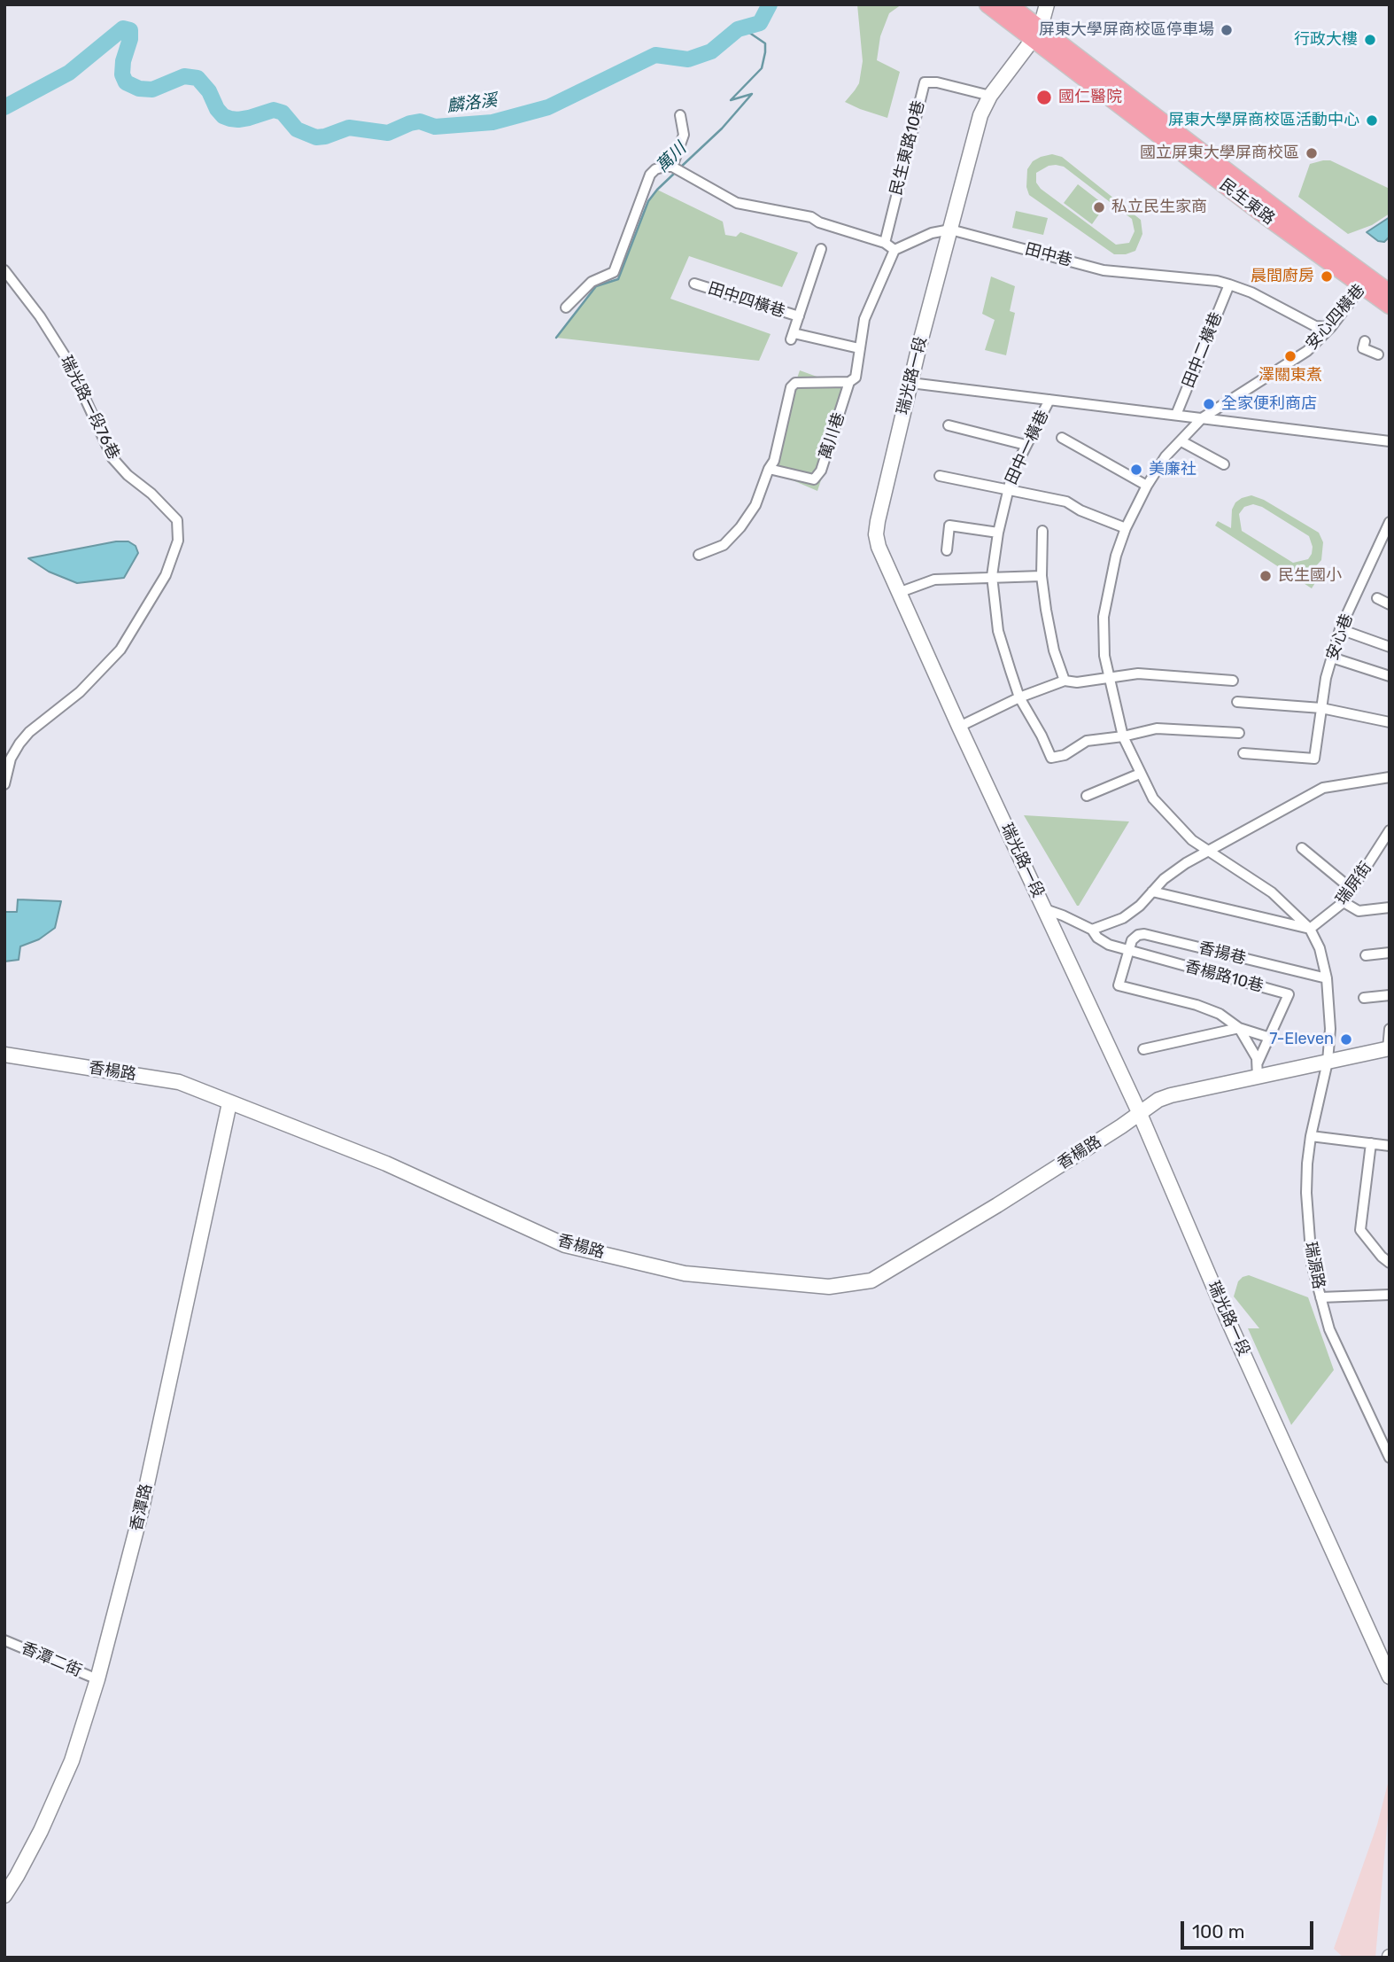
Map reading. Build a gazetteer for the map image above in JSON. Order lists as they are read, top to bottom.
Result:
{
  "streets": {
    "main road": ["民生東路"],
    "street": [
      "民生東路10巷",
      "田中巷",
      "田中四橫巷",
      "安心四橫巷",
      "田中二橫巷",
      "瑞光路一段",
      "瑞光路一段76巷",
      "萬川巷",
      "田中一橫巷",
      "安心巷",
      "瑞屏街",
      "香揚巷",
      "香楊路10巷",
      "香楊路",
      "瑞源路",
      "香潭路",
      "香潭二街"
    ]
  },
  "crossings": [
    ["民生東路10巷", "瑞光路一段"],
    ["民生東路", "安心四橫巷"],
    ["民生東路", "瑞光路一段"],
    ["田中巷", "安心四橫巷"],
    ["田中巷", "田中二橫巷"],
    ["田中巷", "瑞光路一段"],
    ["安心四橫巷", "田中一橫巷"],
    ["瑞光路一段", "香楊路10巷"],
    ["瑞光路一段", "香楊路"],
    ["香揚巷", "香楊路10巷"],
    ["香楊路", "香潭路"],
    ["香潭路", "香潭二街"]
  ],
  "water": ["麟洛溪", "萬川"],
  "places": [
    "屏東大學屏商校區停車場",
    "行政大樓",
    "國仁醫院",
    "屏東大學屏商校區活動中心",
    "國立屏東大學屏商校區",
    "私立民生家商",
    "晨間廚房",
    "澤關東煮",
    "全家便利商店",
    "美廉社",
    "民生國小",
    "7-Eleven"
  ],
  "scale_bar": "100 m"
}
